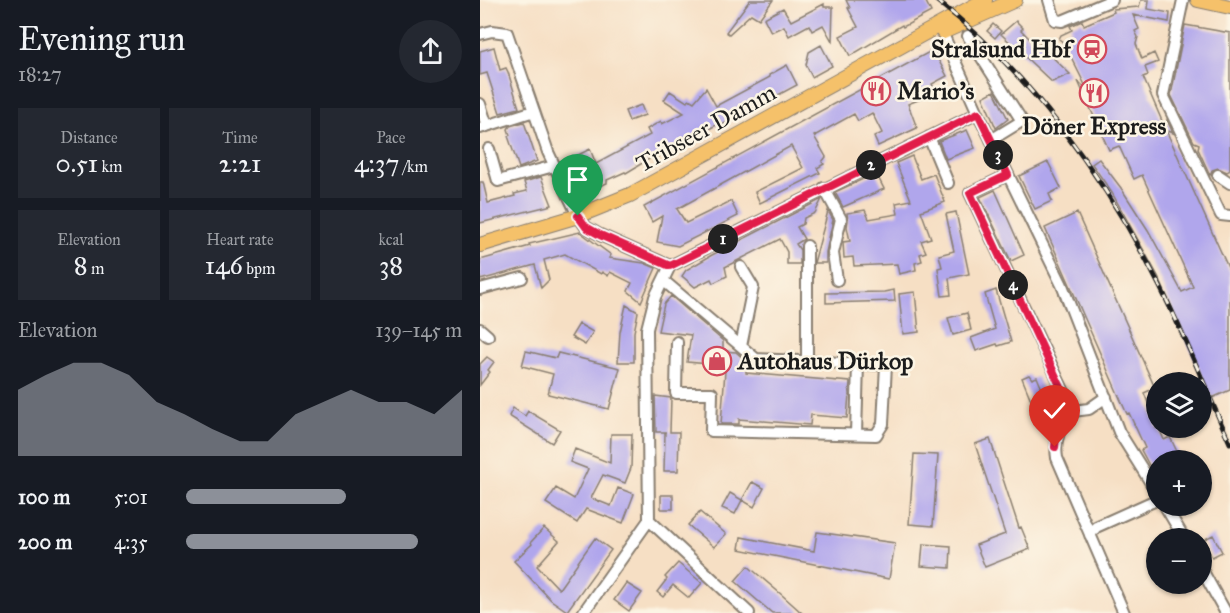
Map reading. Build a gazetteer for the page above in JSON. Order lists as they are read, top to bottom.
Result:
{
  "streets": {
    "main road": ["Tribseer Damm"]
  },
  "places": {
    "station": ["Stralsund Hbf"],
    "restaurant": ["Mario's", "Döner Express"],
    "shop": ["Autohaus Dürkop"]
  },
  "page": {
    "heading": ["Evening run", "18:27"],
    "stats": [
      ["Distance", "0.51 km"],
      ["Time", "2:21"],
      ["Pace", "4:37 /km"],
      ["Elevation", "8 m"],
      ["Heart rate", "146 bpm"],
      ["kcal", "38"]
    ],
    "pins": [
      "3",
      "2",
      "1",
      "4"
    ],
    "chart": ["Elevation", "139–145 m"],
    "map_buttons": ["+", "−"],
    "list": [
      {
        "name": "100 m",
        "note": "5:01"
      },
      {
        "name": "200 m",
        "note": "4:35"
      }
    ]
  }
}
